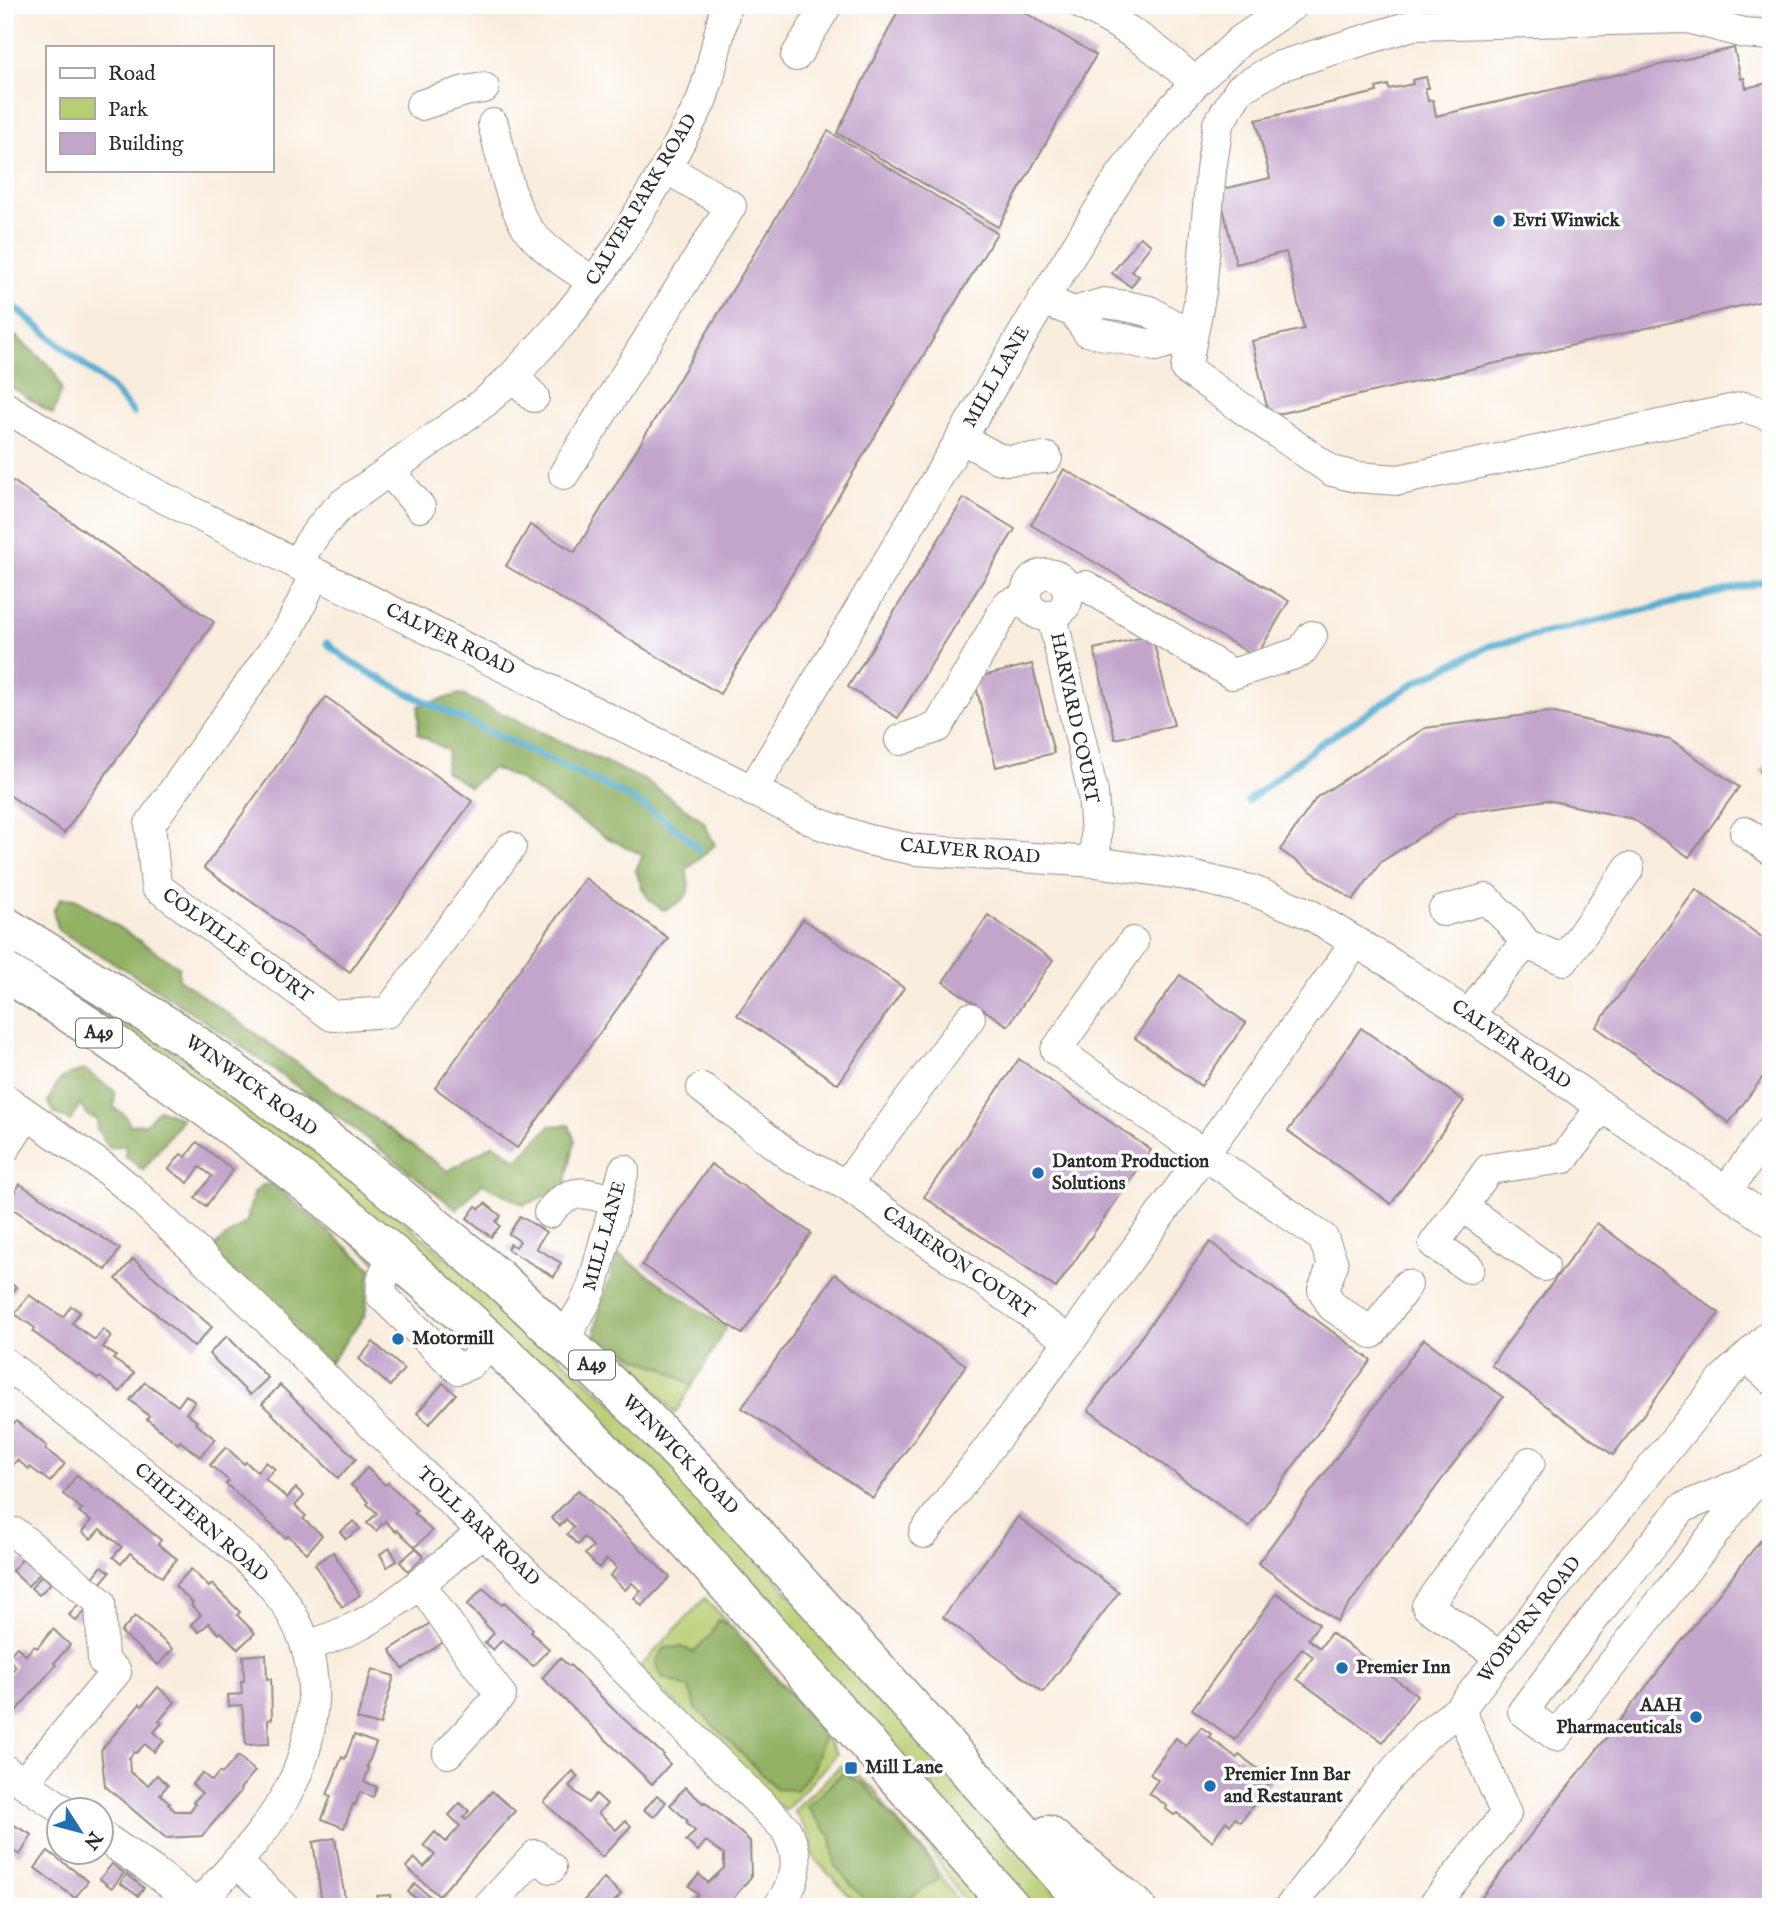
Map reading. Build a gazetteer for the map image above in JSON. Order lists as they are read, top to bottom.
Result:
{
  "streets": {
    "highway": ["A49", "WINWICK ROAD"],
    "street": [
      "CALVER PARK ROAD",
      "MILL LANE",
      "CALVER ROAD",
      "HARVARD COURT",
      "COLVILLE COURT",
      "CAMERON COURT",
      "CHILTERN ROAD",
      "TOLL BAR ROAD",
      "WOBURN ROAD"
    ]
  },
  "crossings": [
    ["CALVER PARK ROAD", "CALVER ROAD"],
    ["CALVER PARK ROAD", "COLVILLE COURT"],
    ["MILL LANE", "CALVER ROAD"],
    ["MILL LANE", "WINWICK ROAD"],
    ["CALVER ROAD", "HARVARD COURT"],
    ["CALVER ROAD", "COLVILLE COURT"]
  ],
  "places": {
    "other": [
      "Evri Winwick",
      "Dantom Production Solutions",
      "Motormill",
      "Premier Inn",
      "AAH Pharmaceuticals",
      "Premier Inn Bar and Restaurant"
    ],
    "transit": ["Mill Lane"]
  },
  "legend": ["Road", "Park", "Building"],
  "north": "bottom right"
}
